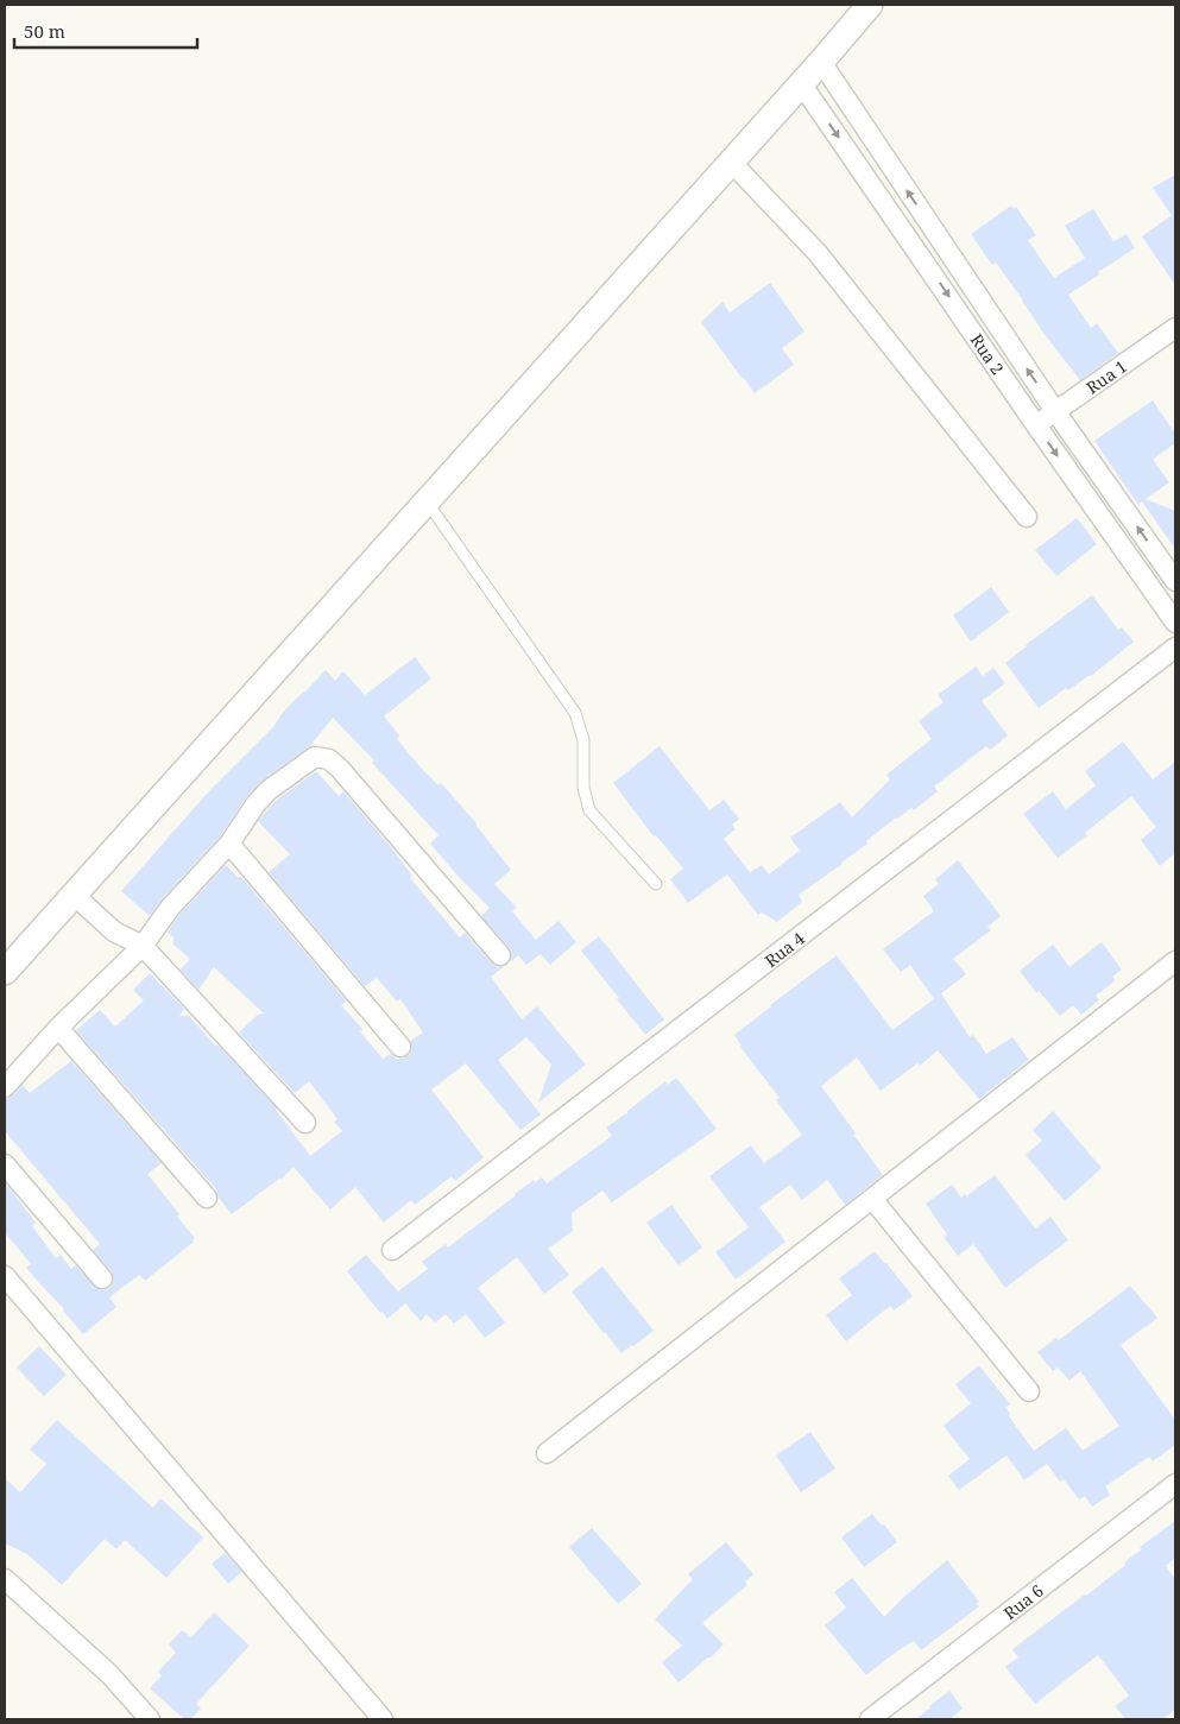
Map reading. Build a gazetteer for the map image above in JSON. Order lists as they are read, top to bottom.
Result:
{
  "streets": {
    "street": [
      "Rua 2",
      "Rua 1",
      "Rua 4",
      "Rua 6"
    ]
  },
  "crossings": [
    ["Rua 2", "Rua 1"]
  ],
  "scale_bar": "50 m"
}
